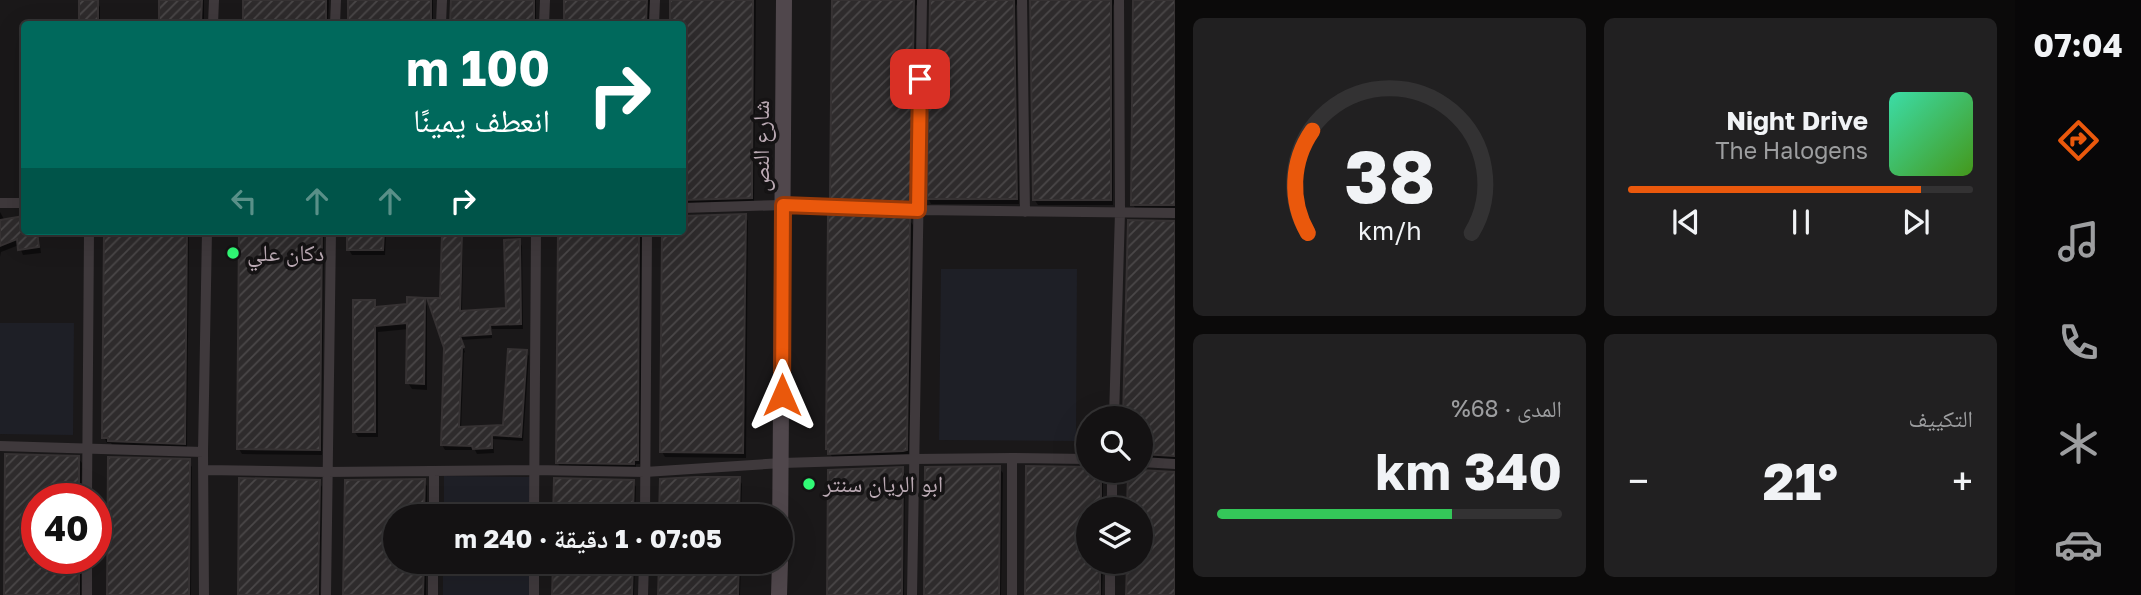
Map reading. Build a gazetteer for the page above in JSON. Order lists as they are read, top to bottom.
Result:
{
  "streets": {
    "street": ["شارع النص"]
  },
  "places": ["دكان علي", "ابو الريان سنتر"],
  "page": {
    "tabs": "07:04",
    "turn": ["100 m", "انعطف يمينًا"],
    "song": ["Night Drive", "The Halogens"],
    "tile": [
      "التكييف",
      ["المدى · 68%", "340 km"]
    ],
    "heat": ["−", "21°", "+"],
    "limit": "40",
    "trip": "07:05 · 1 دقيقة · 240 m",
    "gauge": ["38", "km/h"]
  }
}
